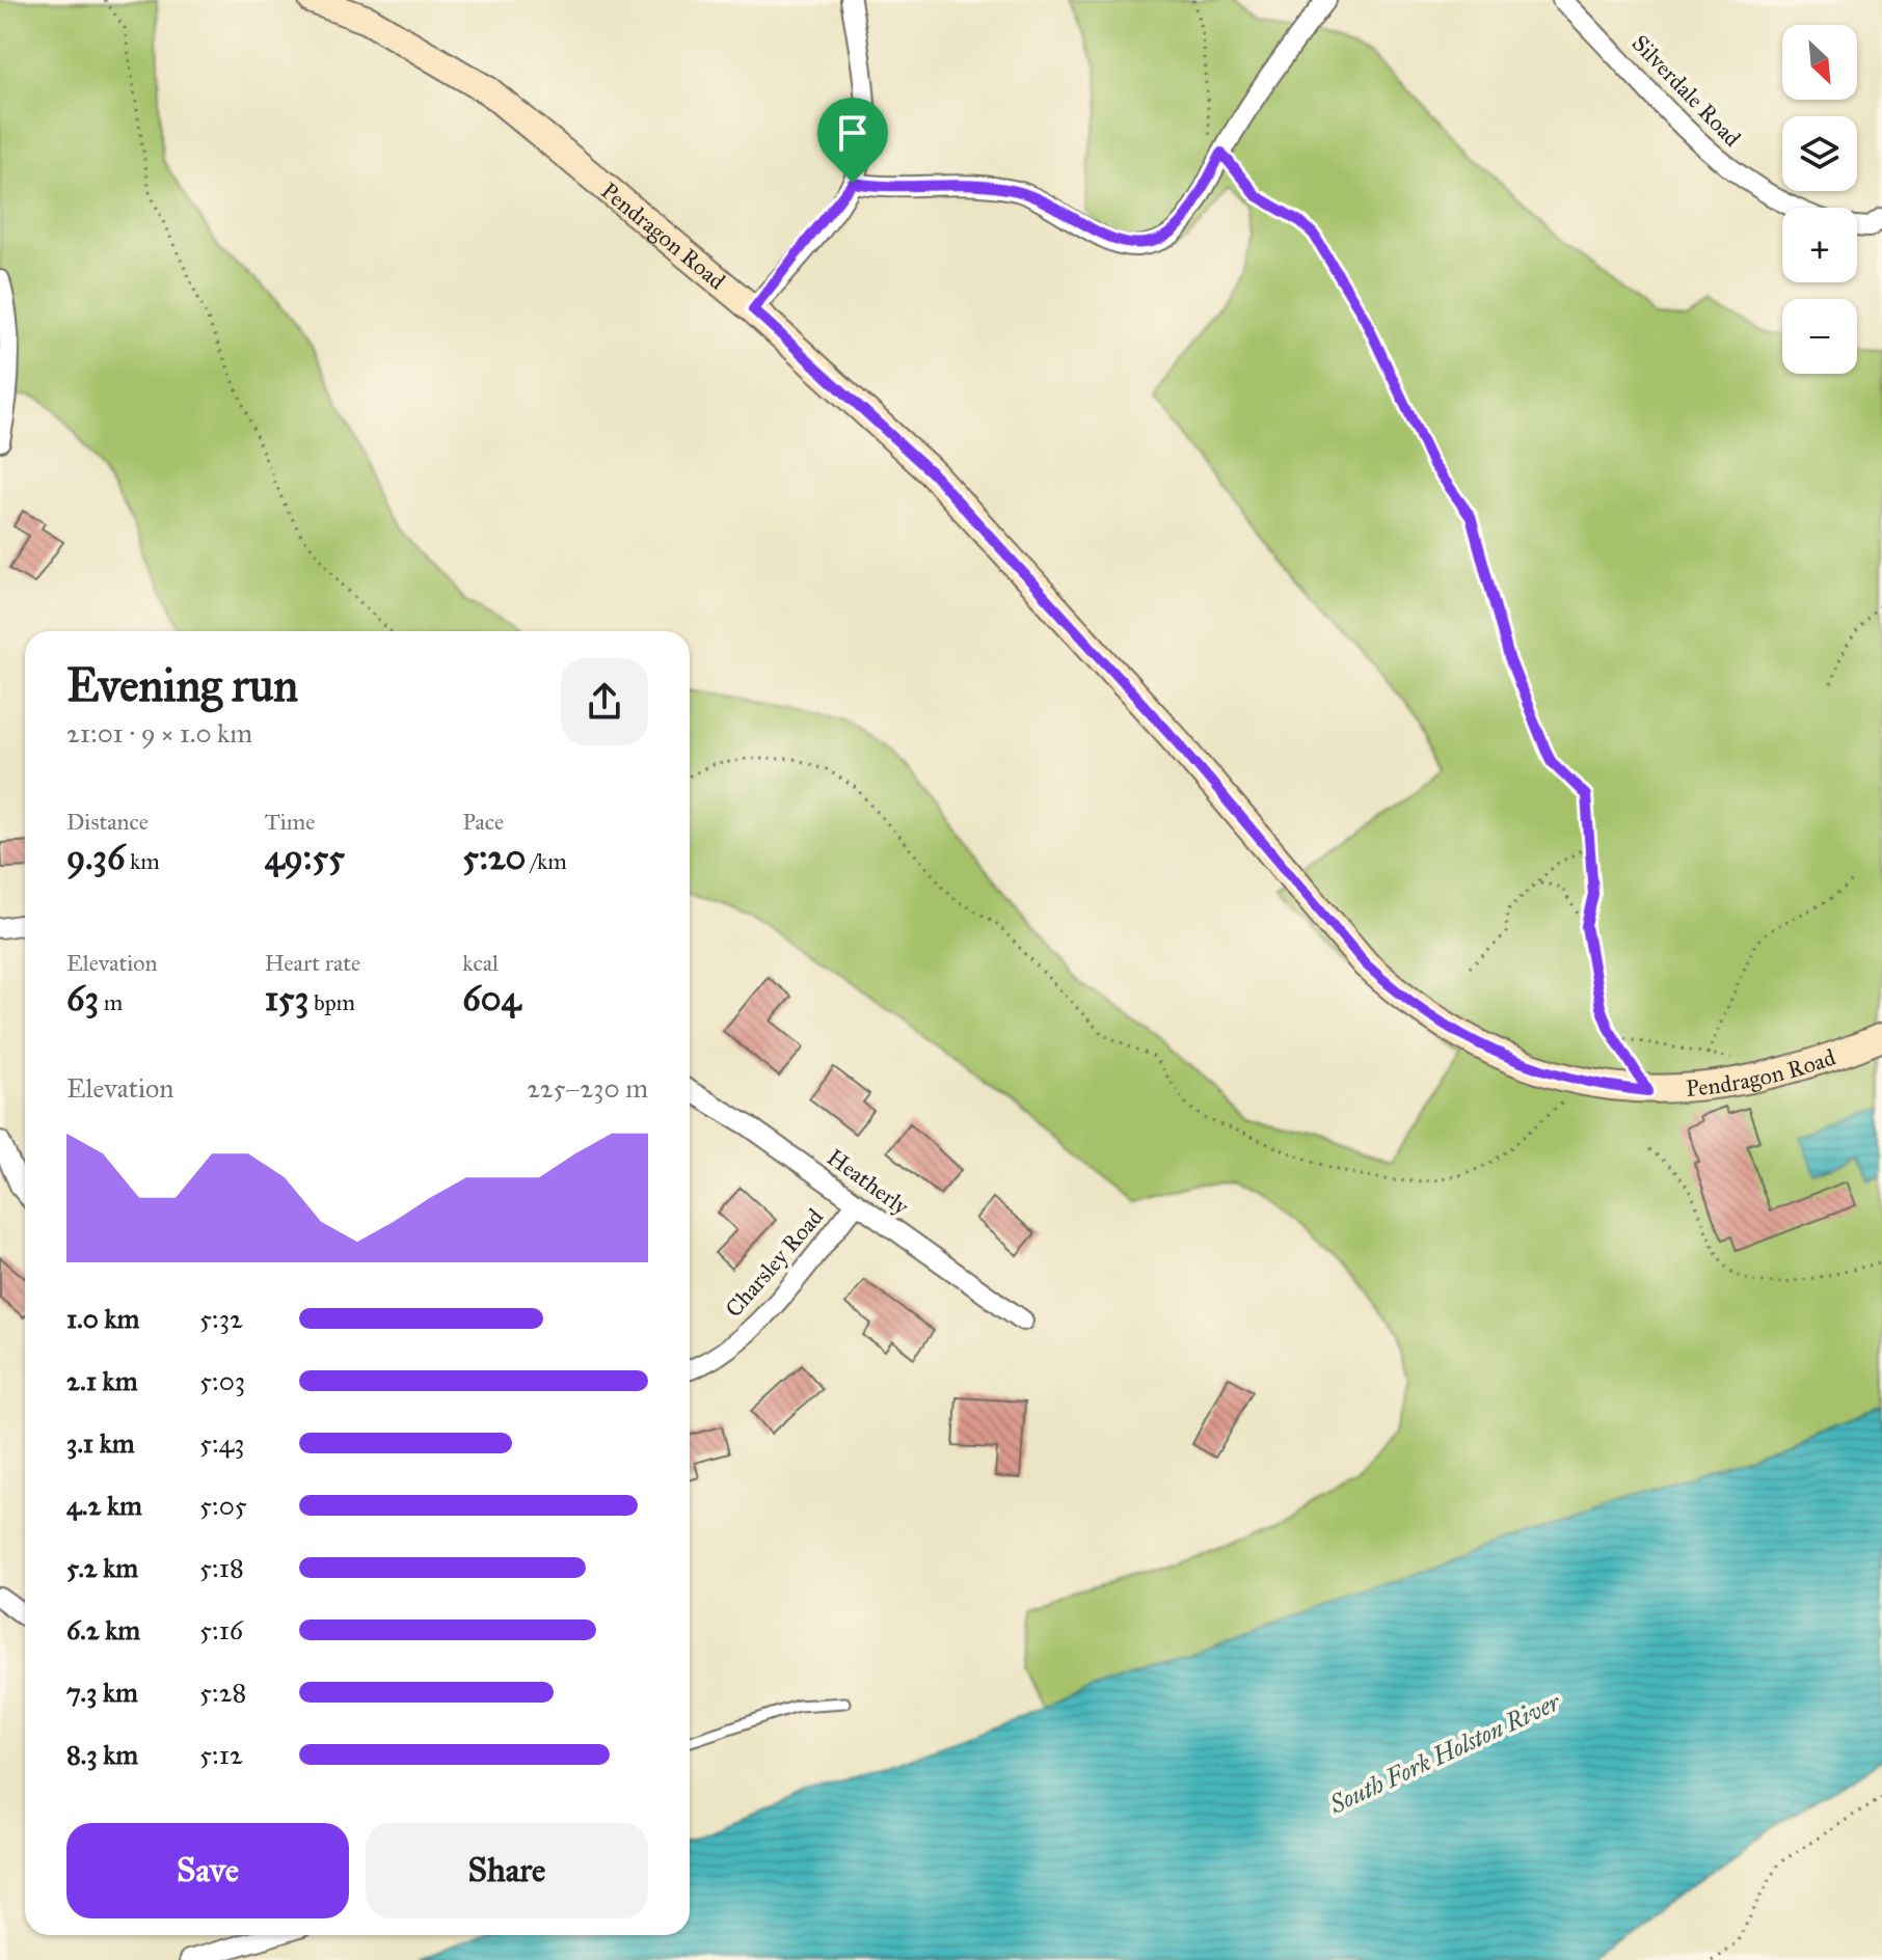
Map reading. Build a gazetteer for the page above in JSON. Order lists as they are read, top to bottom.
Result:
{
  "streets": {
    "street": [
      "Silverdale Road",
      "Pendragon Road",
      "Heatherly",
      "Charsley Road"
    ]
  },
  "crossings": [
    ["Heatherly", "Charsley Road"]
  ],
  "water": ["South Fork Holston River"],
  "north": "bottom right",
  "page": {
    "map_buttons": ["+", "−"],
    "heading": ["Evening run", "21:01 · 9 × 1.0 km"],
    "stats": [
      ["Distance", "9.36 km"],
      ["Time", "49:55"],
      ["Pace", "5:20 /km"],
      ["Elevation", "63 m"],
      ["Heart rate", "153 bpm"],
      ["kcal", "604"]
    ],
    "chart": ["Elevation", "225–230 m"],
    "list": [
      {
        "name": "1.0 km",
        "note": "5:32"
      },
      {
        "name": "2.1 km",
        "note": "5:03"
      },
      {
        "name": "3.1 km",
        "note": "5:43"
      },
      {
        "name": "4.2 km",
        "note": "5:05"
      },
      {
        "name": "5.2 km",
        "note": "5:18"
      },
      {
        "name": "6.2 km",
        "note": "5:16"
      },
      {
        "name": "7.3 km",
        "note": "5:28"
      },
      {
        "name": "8.3 km",
        "note": "5:12"
      }
    ],
    "buttons": ["Save", "Share"]
  }
}
